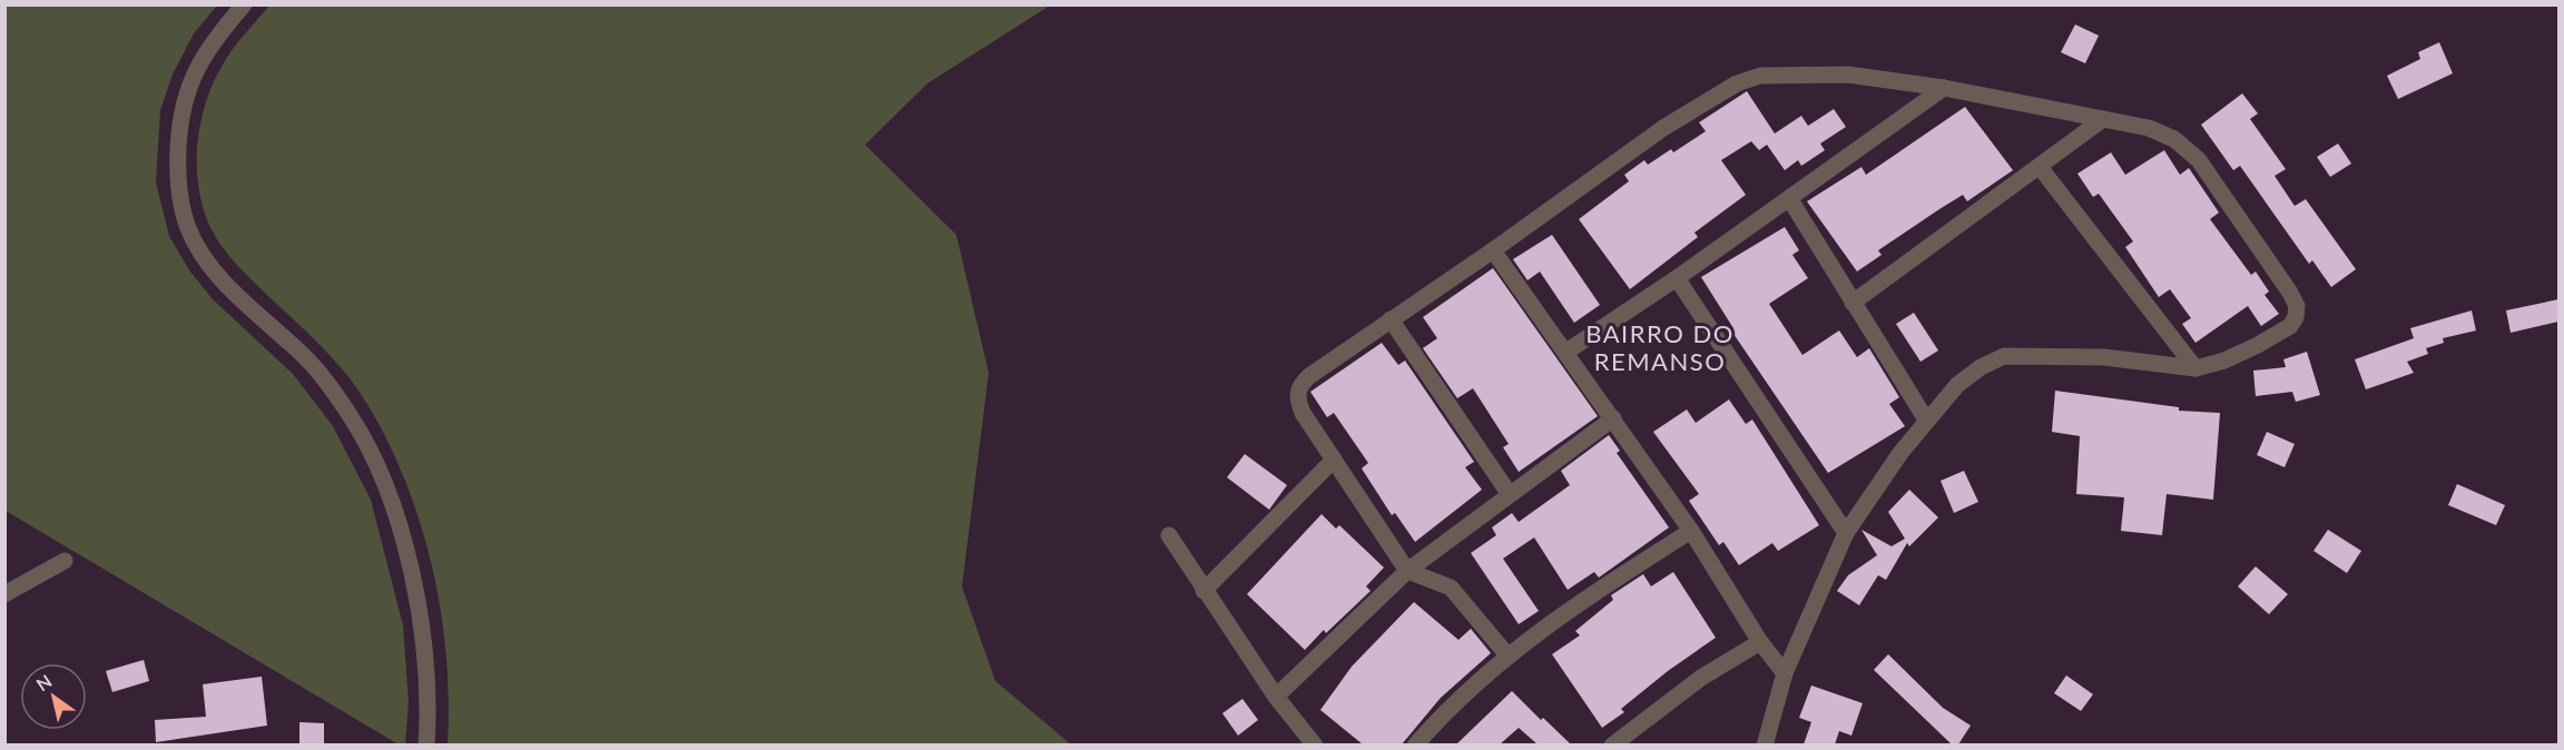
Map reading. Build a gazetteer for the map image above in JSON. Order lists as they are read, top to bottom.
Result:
{
  "districts": ["BAIRRO DO REMANSO"],
  "north": "top left"
}
